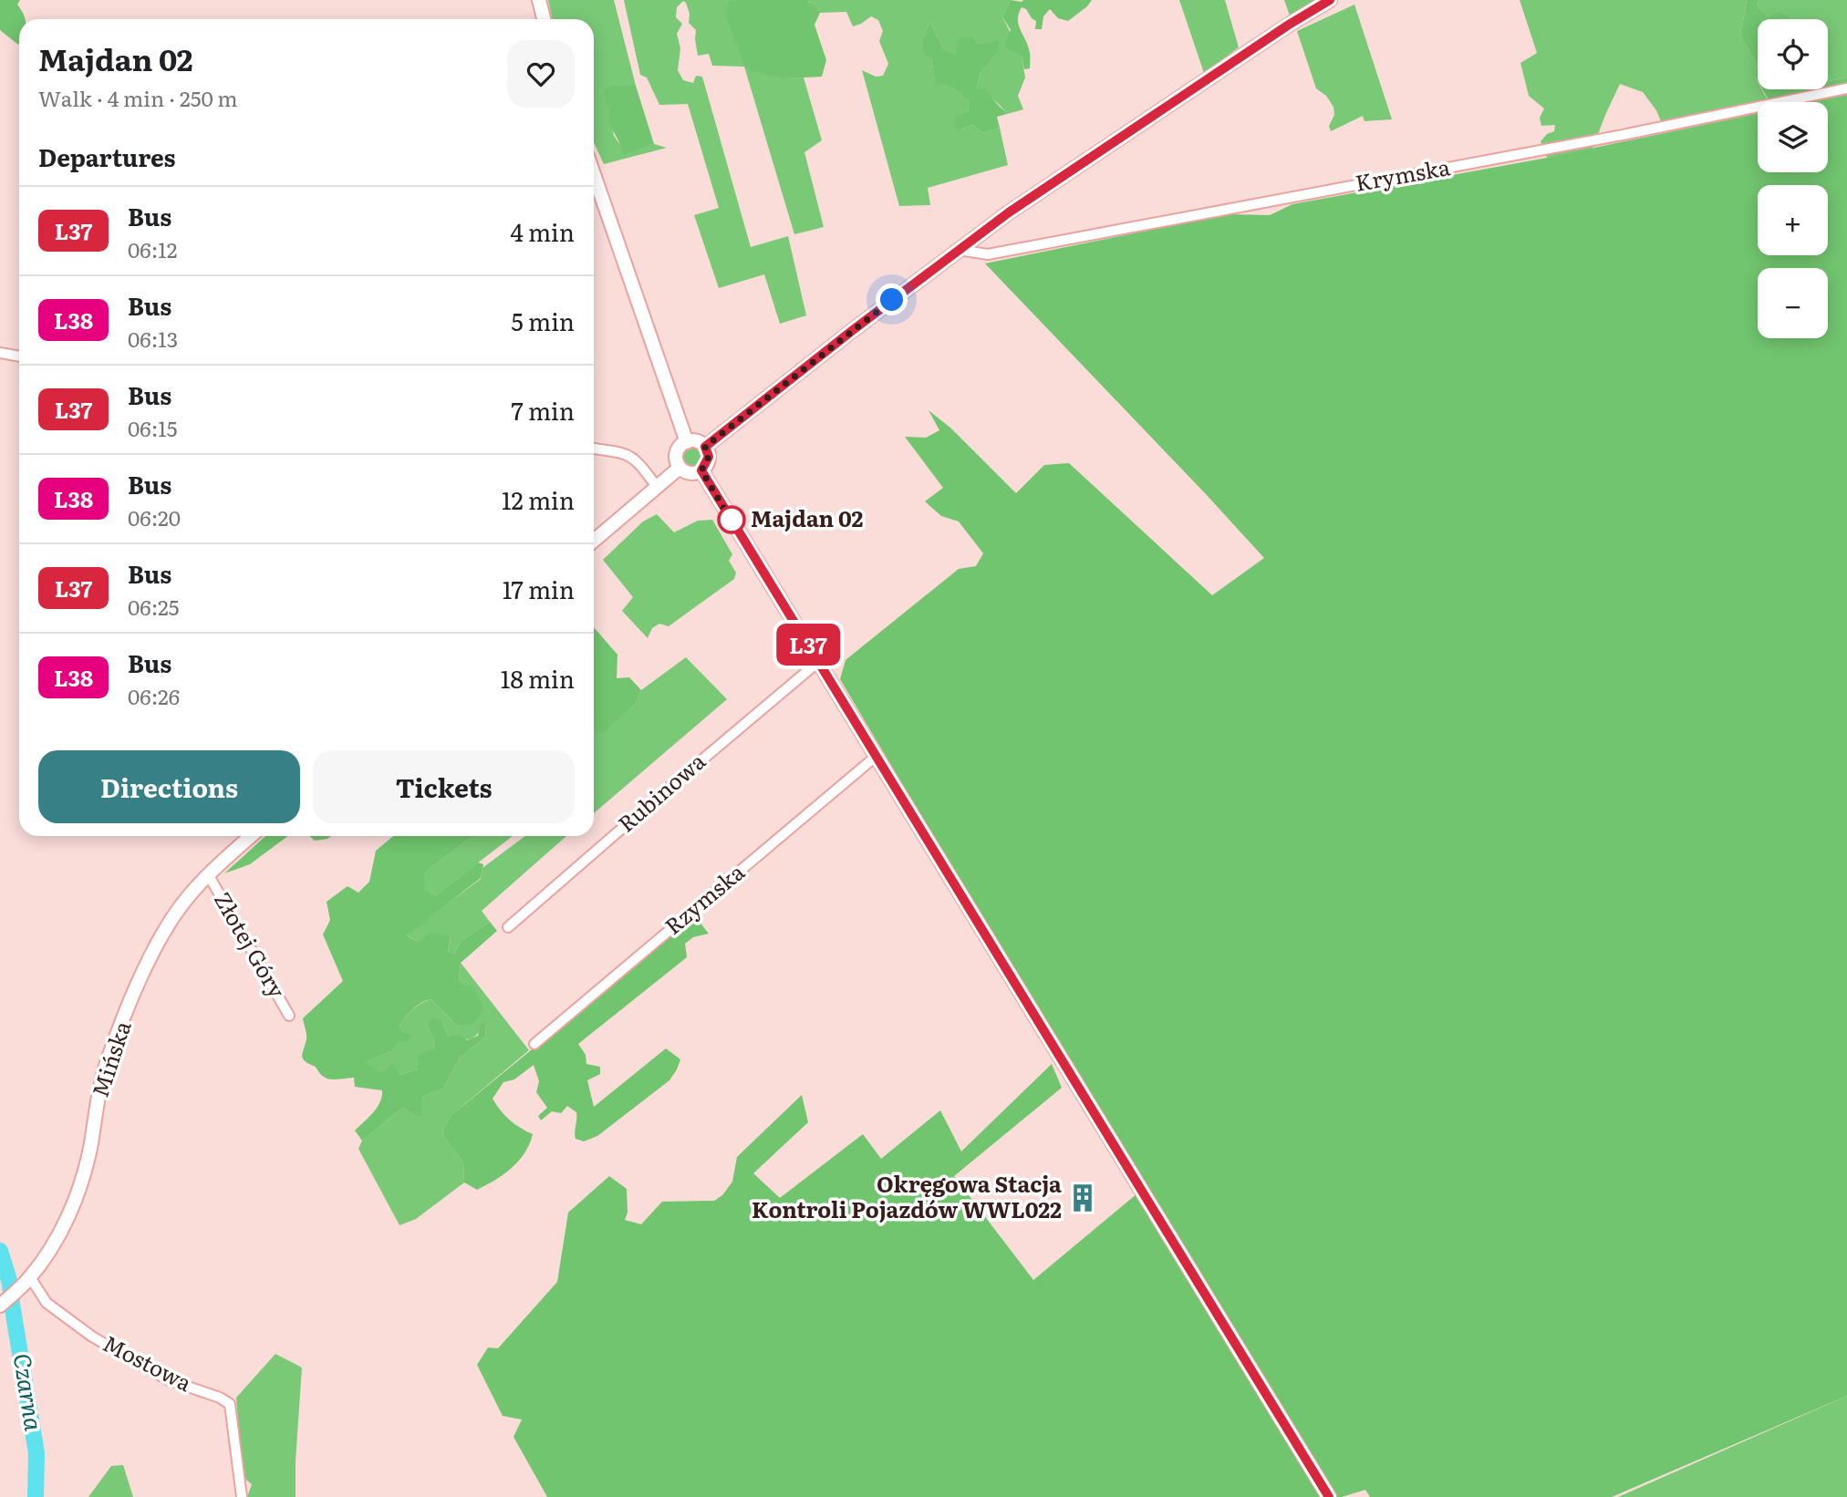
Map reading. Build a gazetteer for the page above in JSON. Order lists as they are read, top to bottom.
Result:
{
  "streets": {
    "street": [
      "Krymska",
      "Rubinowa",
      "Rzymska",
      "Złotej Góry",
      "Mińska",
      "Mostowa"
    ]
  },
  "crossings": [
    ["Złotej Góry", "Mińska"],
    ["Mińska", "Mostowa"]
  ],
  "water": ["Czarna"],
  "places": {
    "other": ["Majdan 02"],
    "building": ["Okręgowa Stacja Kontroli Pojazdów WWL022"]
  },
  "lines": ["bus line L37"],
  "page": {
    "on_map": "L37",
    "map_buttons": ["+", "−"],
    "heading": [
      ["Majdan 02", "Walk · 4 min · 250 m"],
      "Departures"
    ],
    "list": [
      {
        "mark": "L37",
        "name": "Bus",
        "note": "06:12",
        "value": "4 min"
      },
      {
        "mark": "L38",
        "name": "Bus",
        "note": "06:13",
        "value": "5 min"
      },
      {
        "mark": "L37",
        "name": "Bus",
        "note": "06:15",
        "value": "7 min"
      },
      {
        "mark": "L38",
        "name": "Bus",
        "note": "06:20",
        "value": "12 min"
      },
      {
        "mark": "L37",
        "name": "Bus",
        "note": "06:25",
        "value": "17 min"
      },
      {
        "mark": "L38",
        "name": "Bus",
        "note": "06:26",
        "value": "18 min"
      }
    ],
    "buttons": ["Directions", "Tickets"]
  }
}
